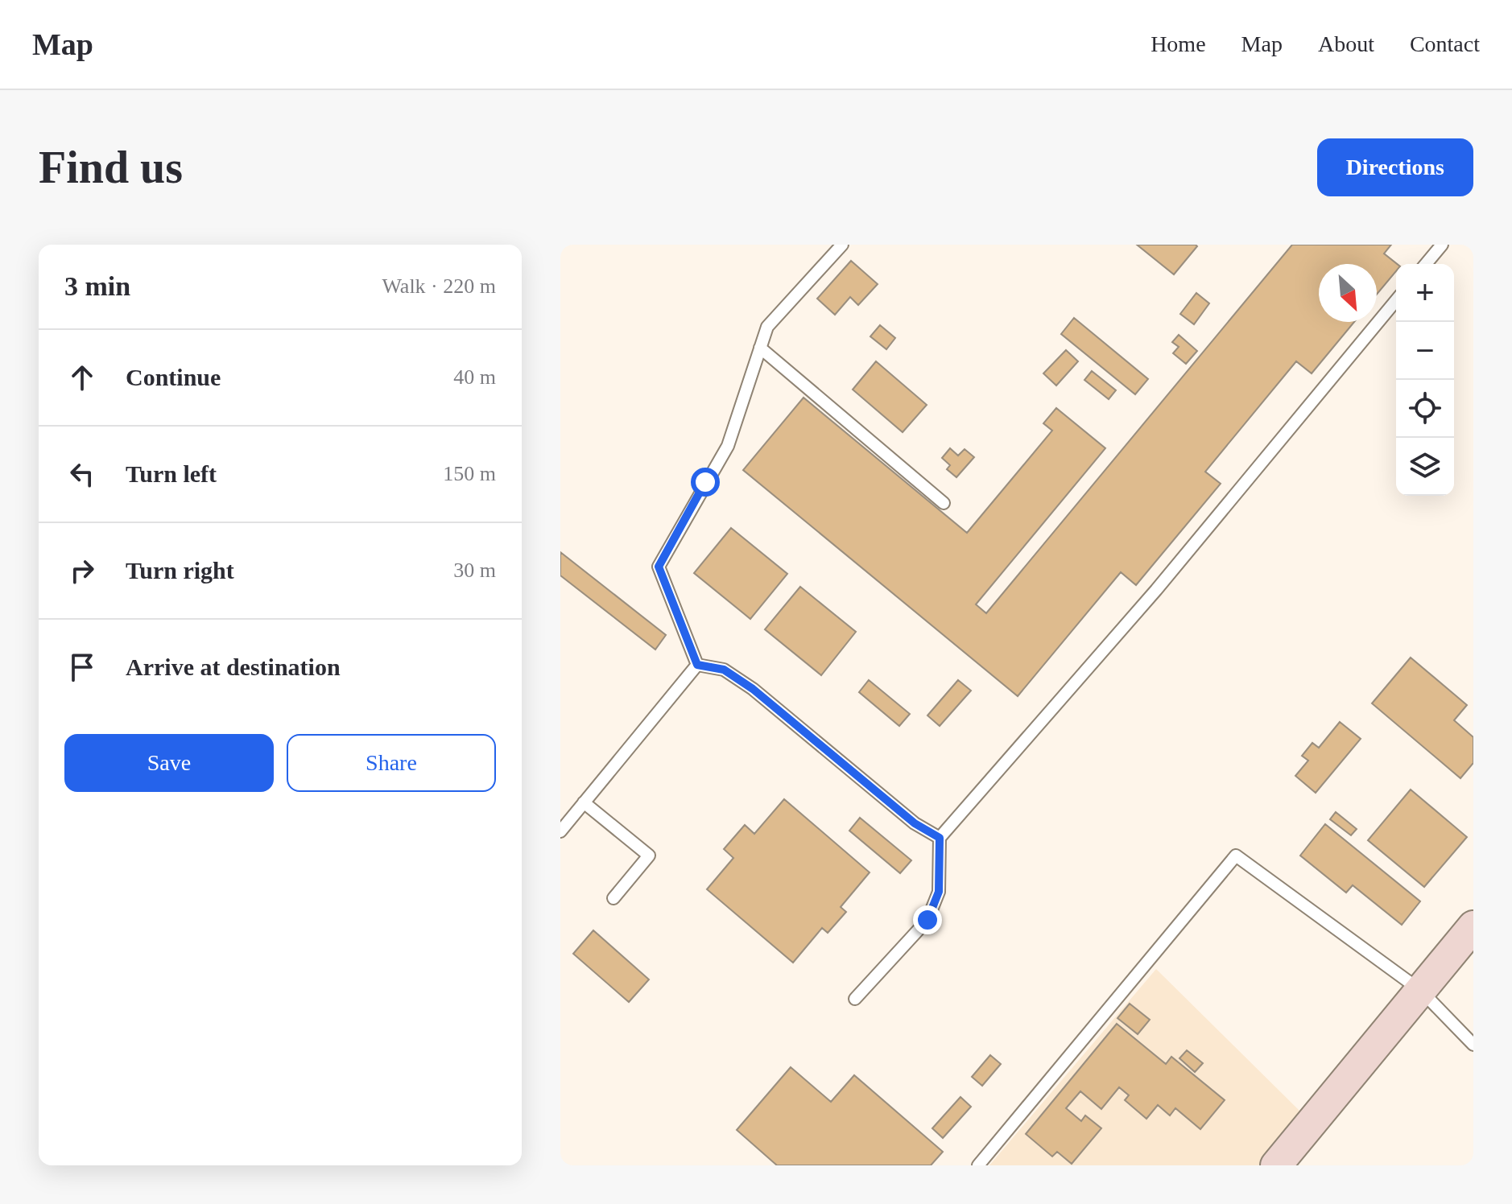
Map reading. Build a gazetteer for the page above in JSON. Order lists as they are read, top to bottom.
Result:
{
  "north": "bottom right",
  "page": {
    "header": "Map",
    "nav": [
      "Home",
      "Map",
      "About",
      "Contact"
    ],
    "buttons": [
      "Directions",
      ["Save", "Share"]
    ],
    "title": "Find us",
    "heading": ["3 min", "Walk · 220 m"],
    "map_buttons": ["+", "−"],
    "list": [
      ["Continue", "40 m"],
      ["Turn left", "150 m"],
      ["Turn right", "30 m"],
      "Arrive at destination"
    ]
  }
}
